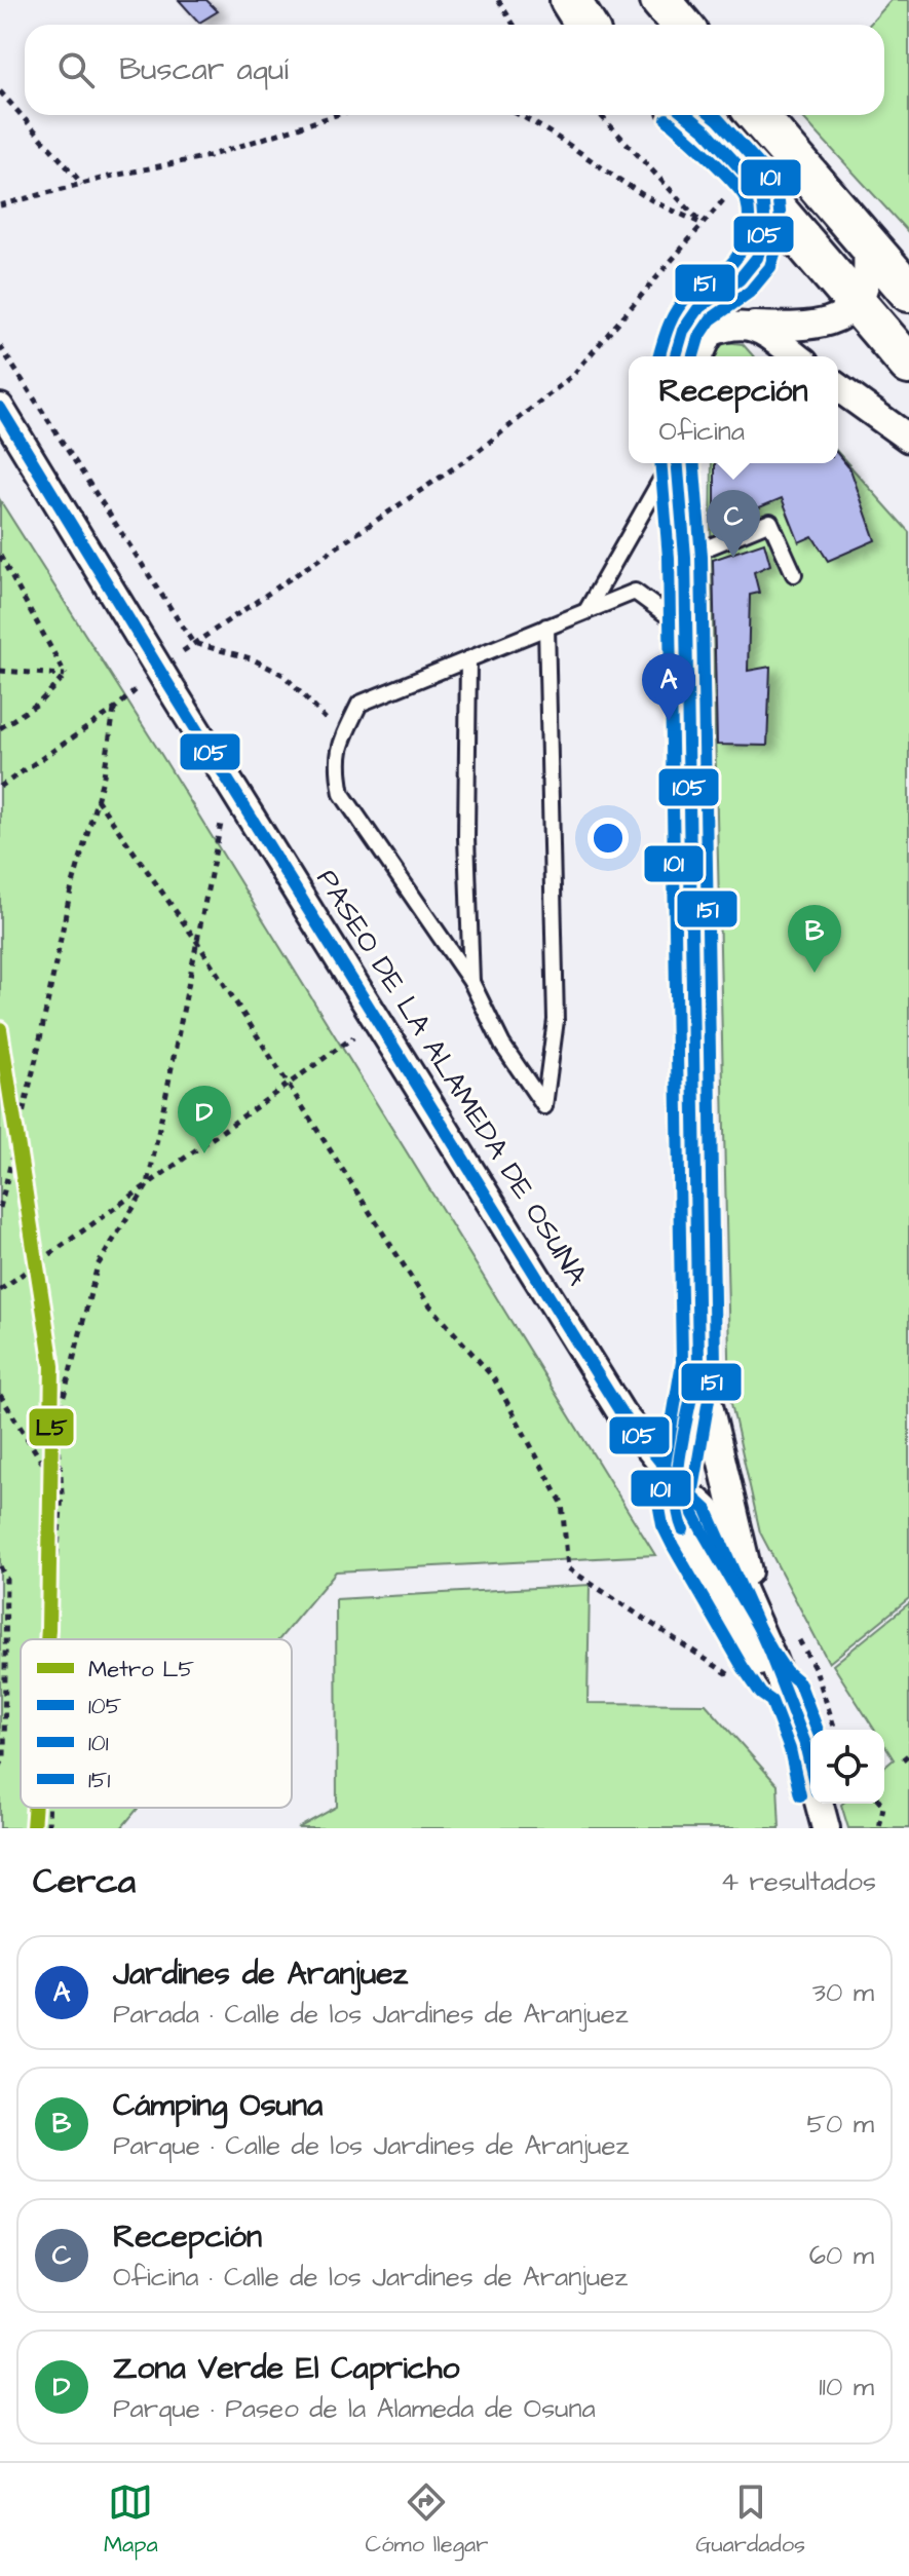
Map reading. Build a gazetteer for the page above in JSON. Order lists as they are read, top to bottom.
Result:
{
  "streets": {
    "street": ["PASEO DE LA ALAMEDA DE OSUNA"]
  },
  "lines": [
    "transit line 105",
    "transit line 101",
    "transit line 151",
    "metro line L5"
  ],
  "legend": [
    "Metro L5",
    "105",
    "101",
    "151"
  ],
  "page": {
    "search": "Buscar aquí",
    "popup": ["Recepción", "Oficina"],
    "pins": [
      "C",
      "A",
      "B",
      "D"
    ],
    "heading": ["Cerca", "4 resultados"],
    "list": [
      {
        "mark": "A",
        "name": "Jardines de Aranjuez",
        "note": "Parada · Calle de los Jardines de Aranjuez",
        "value": "30 m"
      },
      {
        "mark": "B",
        "name": "Cámping Osuna",
        "note": "Parque · Calle de los Jardines de Aranjuez",
        "value": "50 m"
      },
      {
        "mark": "C",
        "name": "Recepción",
        "note": "Oficina · Calle de los Jardines de Aranjuez",
        "value": "60 m"
      },
      {
        "mark": "D",
        "name": "Zona Verde El Capricho",
        "note": "Parque · Paseo de la Alameda de Osuna",
        "value": "110 m"
      }
    ],
    "nav": ["Mapa", "Cómo llegar", "Guardados"]
  }
}
